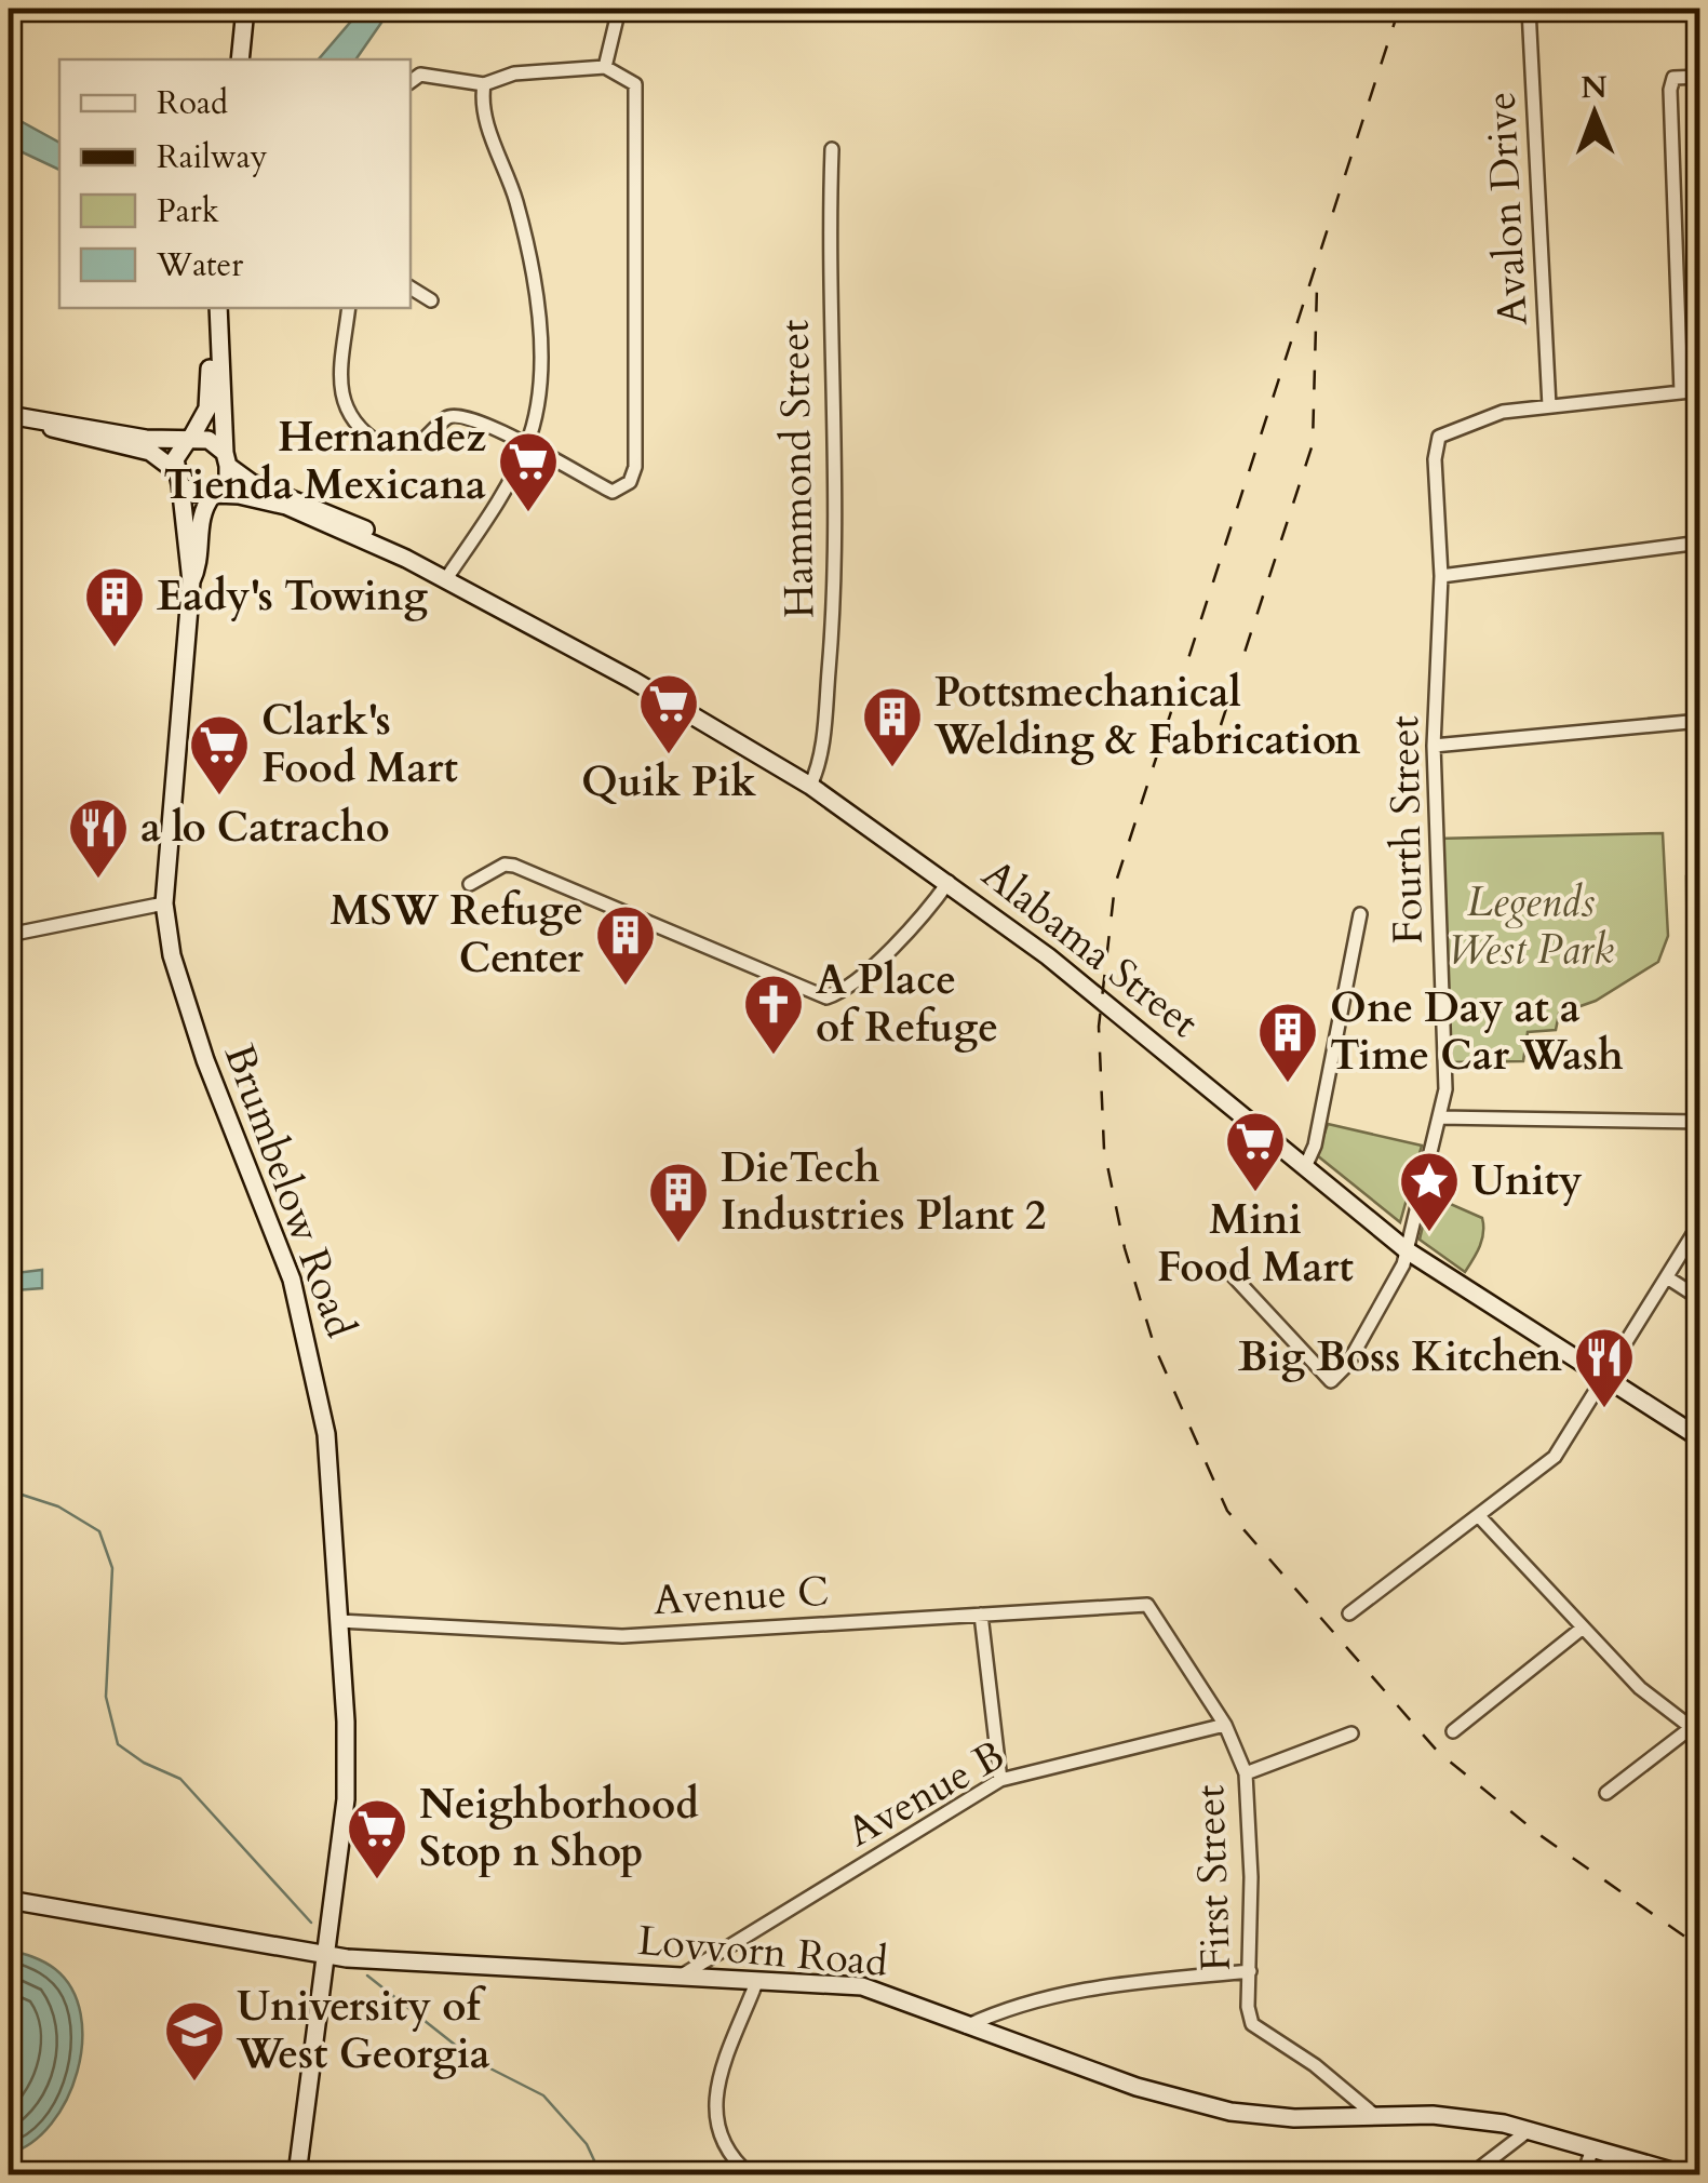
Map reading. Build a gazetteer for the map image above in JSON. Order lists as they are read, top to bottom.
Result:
{
  "streets": {
    "street": [
      "Avalon Drive",
      "Hammond Street",
      "Fourth Street",
      "Alabama Street",
      "Brumbelow Road",
      "Avenue C",
      "Avenue B",
      "First Street",
      "Lovvorn Road"
    ]
  },
  "crossings": [
    ["Avalon Drive", "Fourth Street"],
    ["Hammond Street", "Alabama Street"],
    ["Fourth Street", "Alabama Street"],
    ["Alabama Street", "Brumbelow Road"],
    ["Brumbelow Road", "Avenue C"],
    ["Brumbelow Road", "Lovvorn Road"],
    ["Avenue C", "First Street"],
    ["Avenue B", "First Street"],
    ["Avenue B", "Lovvorn Road"],
    ["First Street", "Lovvorn Road"]
  ],
  "parks": ["Legends West Park"],
  "places": {
    "supermarket": [
      "Hernandez Tienda Mexicana",
      "Quik Pik",
      "Clark's Food Mart",
      "Mini Food Mart",
      "Neighborhood Stop n Shop"
    ],
    "building": [
      "Eady's Towing",
      "Pottsmechanical Welding & Fabrication",
      "MSW Refuge Center",
      "One Day at a Time Car Wash",
      "DieTech Industries Plant 2"
    ],
    "restaurant": ["a lo Catracho", "Big Boss Kitchen"],
    "church": ["A Place of Refuge"],
    "place": ["Unity"],
    "school or university": ["University of West Georgia"]
  },
  "legend": [
    "Road",
    "Railway",
    "Park",
    "Water"
  ],
  "north": "top"
}
